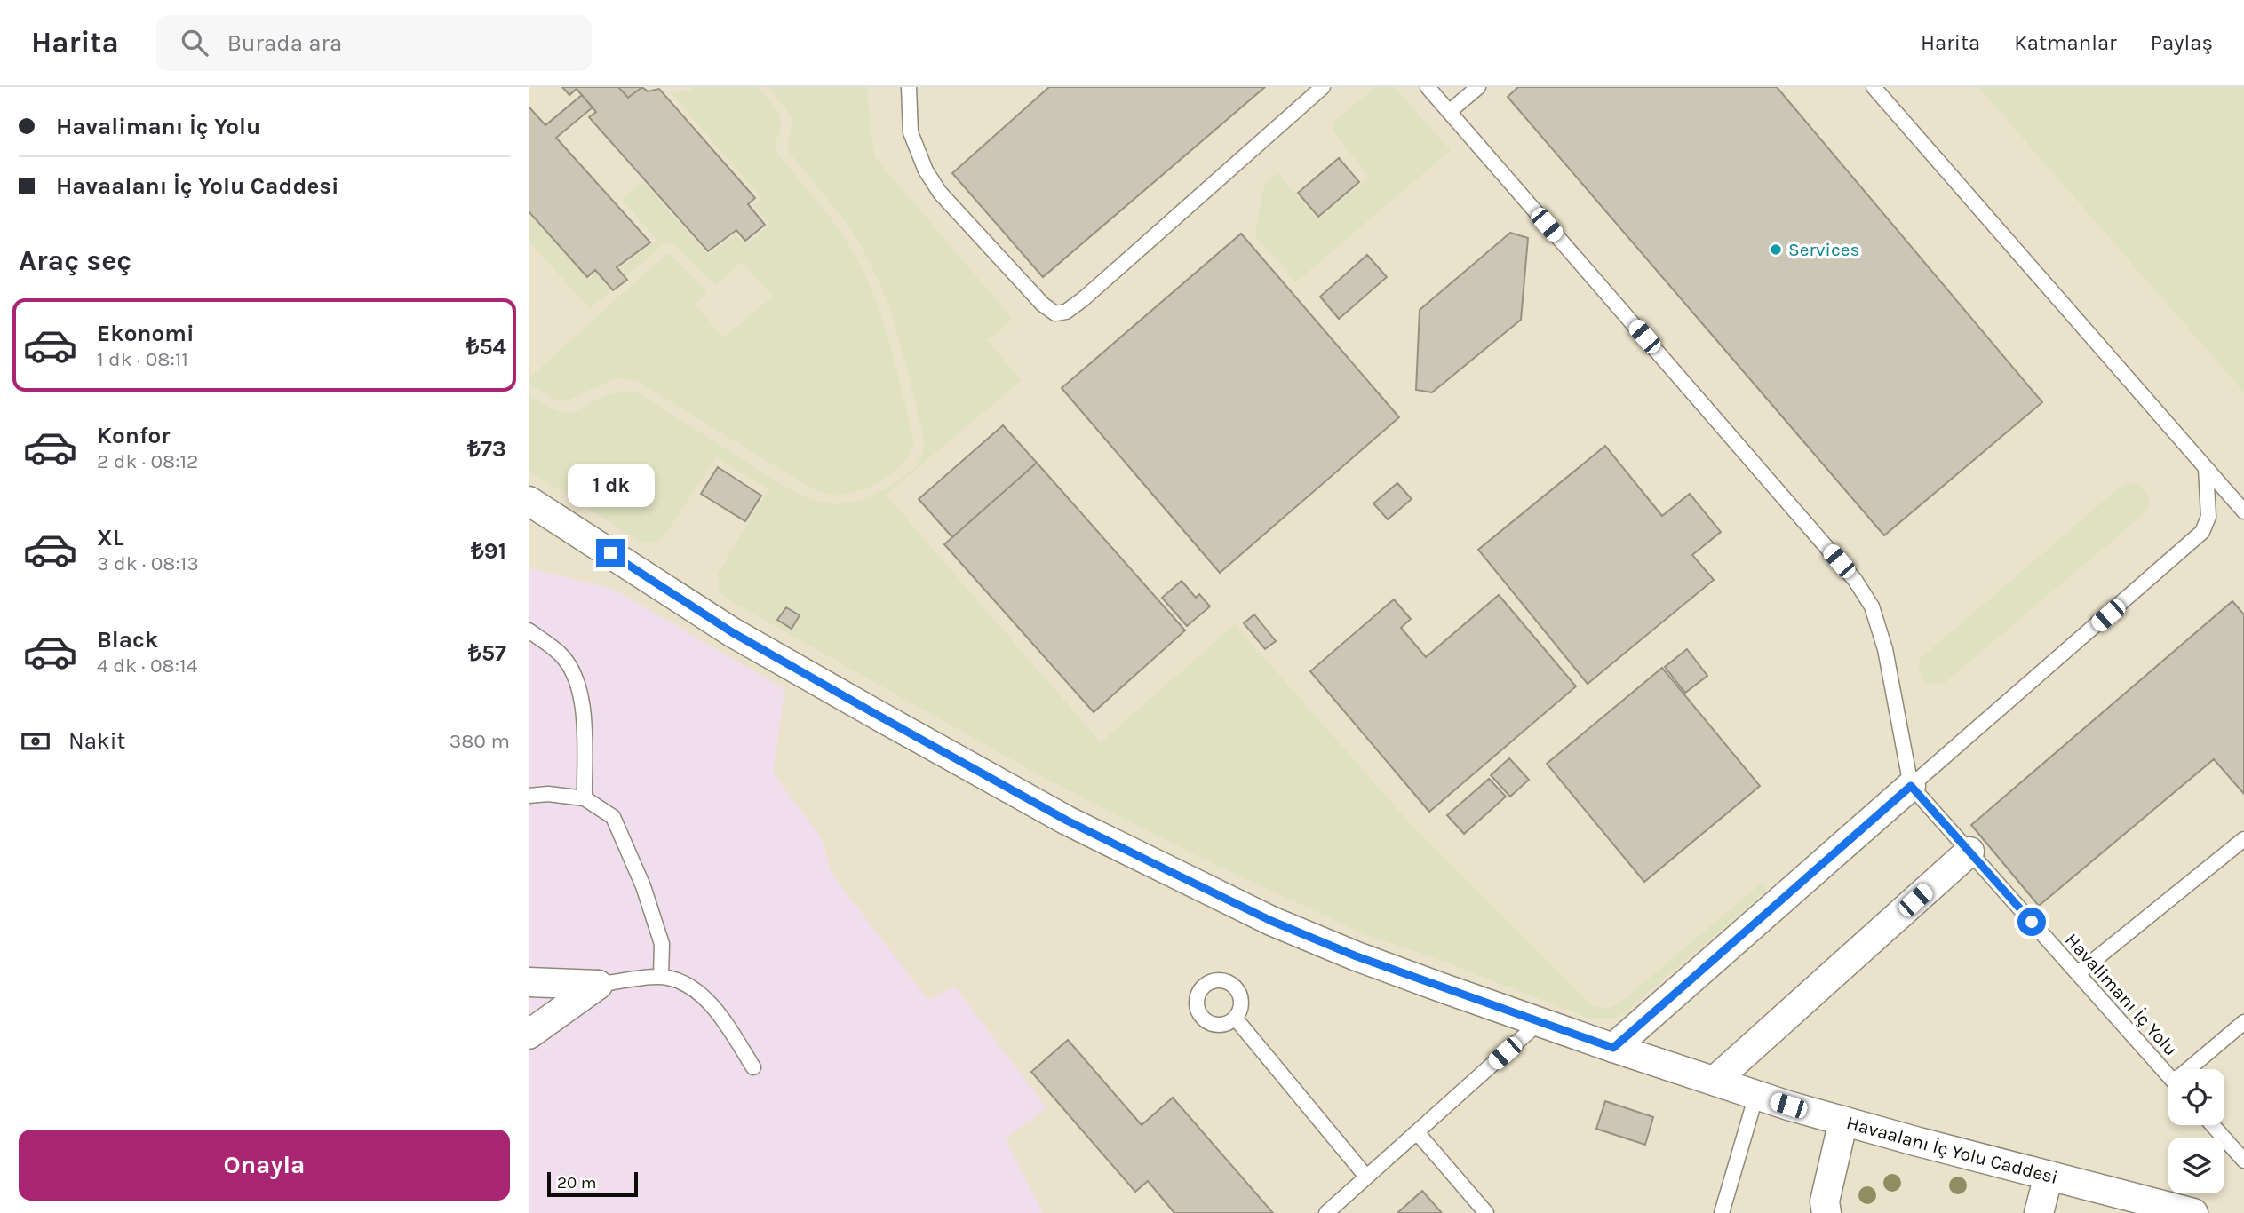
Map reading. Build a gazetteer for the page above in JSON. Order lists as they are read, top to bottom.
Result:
{
  "streets": {
    "street": ["Havaalanı İç Yolu Caddesi"],
    "lane": ["Havalimanı İç Yolu"]
  },
  "places": ["Services"],
  "scale_bar": "20 m",
  "page": {
    "header": "Harita",
    "search": "Burada ara",
    "nav": ["Harita", "Katmanlar", "Paylaş"],
    "banner": ["Havalimanı İç Yolu", "Havaalanı İç Yolu Caddesi"],
    "heading": "Araç seç",
    "list": [
      {
        "name": "Ekonomi",
        "note": "1 dk · 08:11",
        "value": "₺54"
      },
      {
        "name": "Konfor",
        "note": "2 dk · 08:12",
        "value": "₺73"
      },
      {
        "name": "XL",
        "note": "3 dk · 08:13",
        "value": "₺91"
      },
      {
        "name": "Black",
        "note": "4 dk · 08:14",
        "value": "₺57"
      }
    ],
    "bubble": "1 dk",
    "pay": ["Nakit", "380 m"],
    "buttons": "Onayla",
    "scale": "20 m"
  }
}
